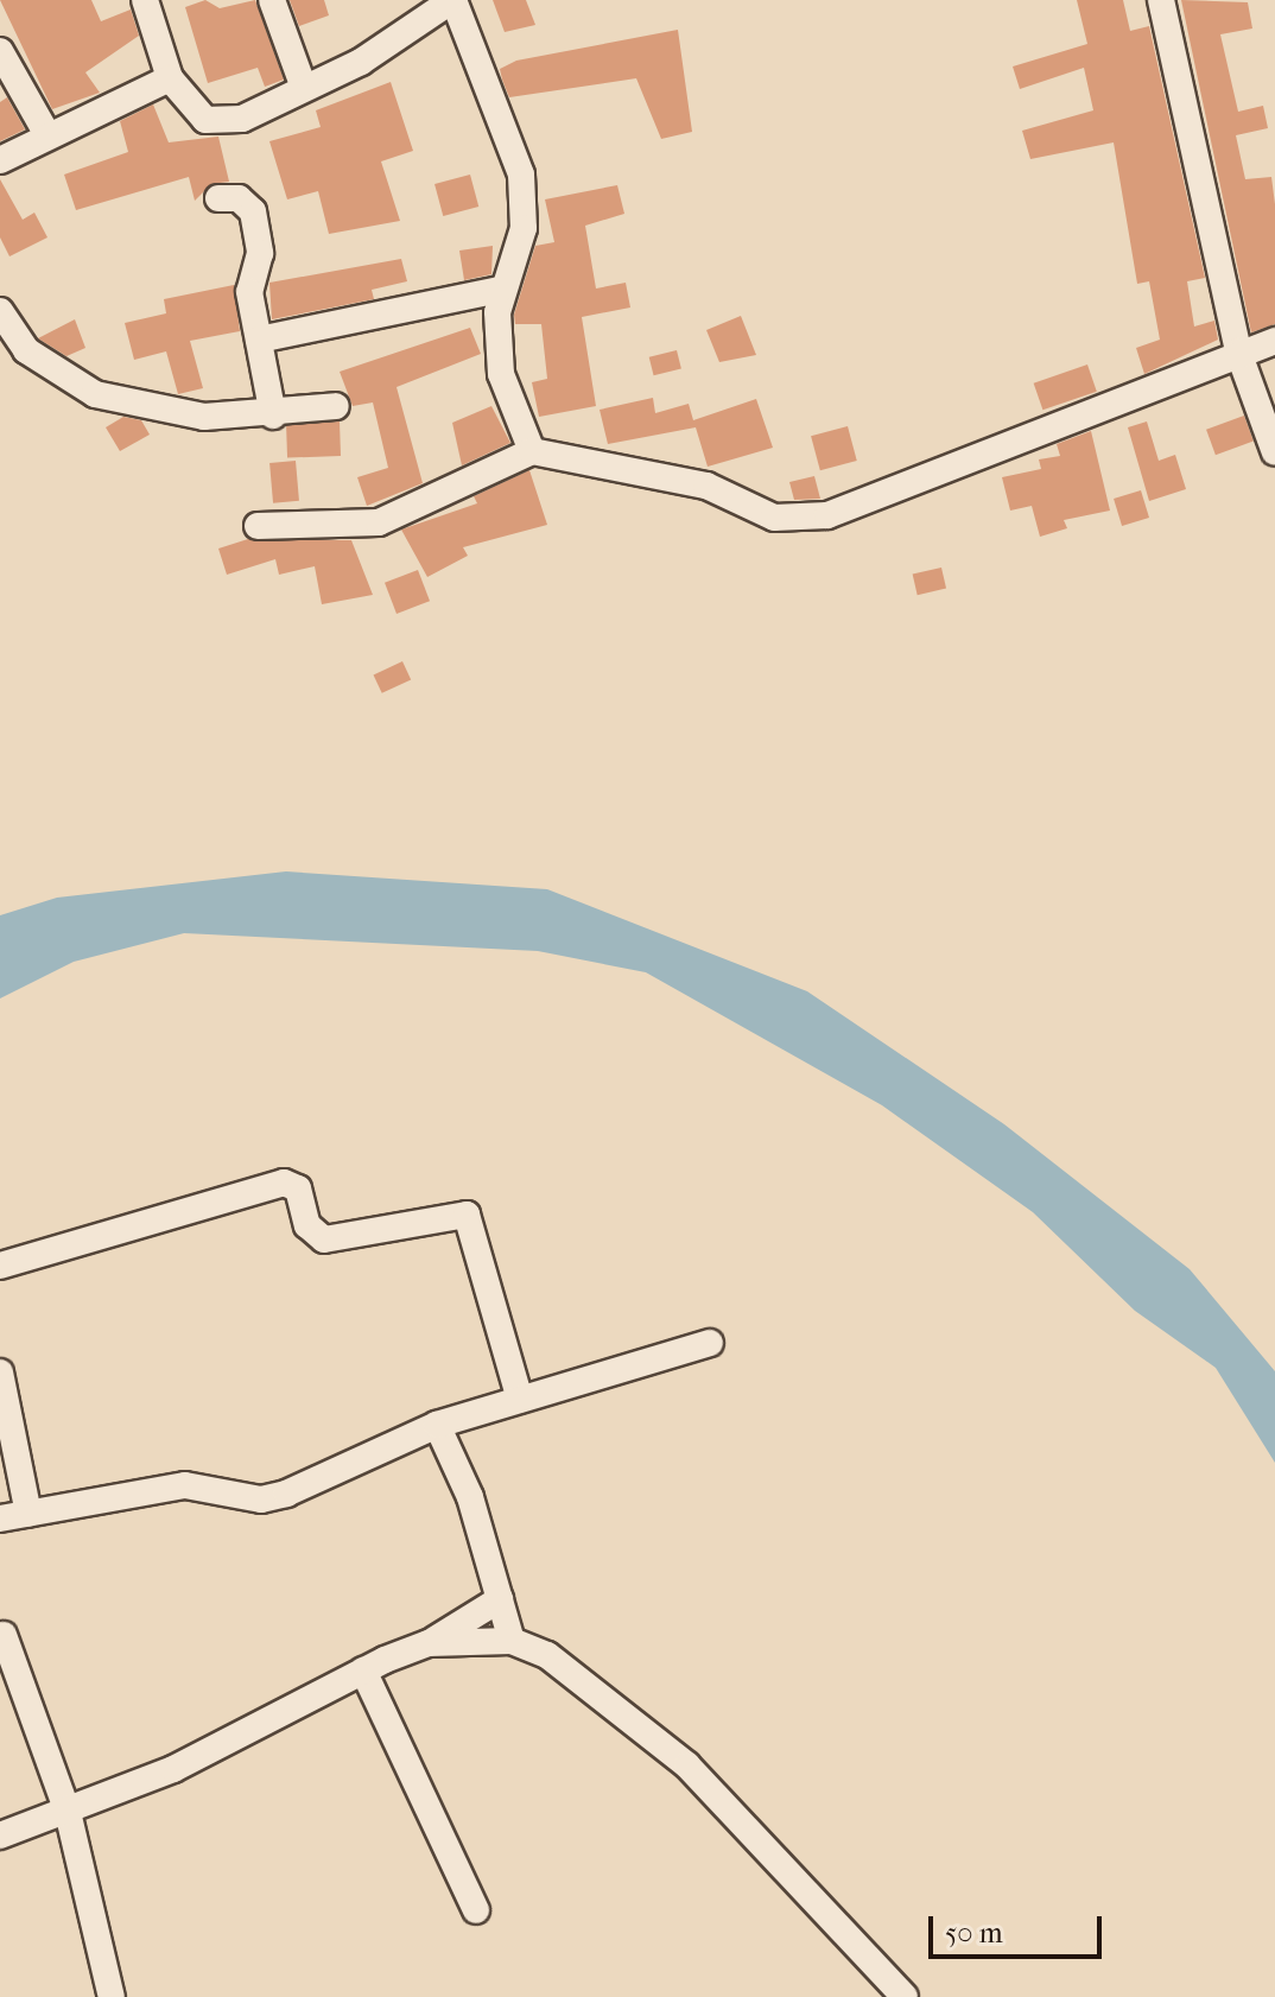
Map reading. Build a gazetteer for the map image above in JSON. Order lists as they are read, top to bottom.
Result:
{
  "scale_bar": "50 m"
}
